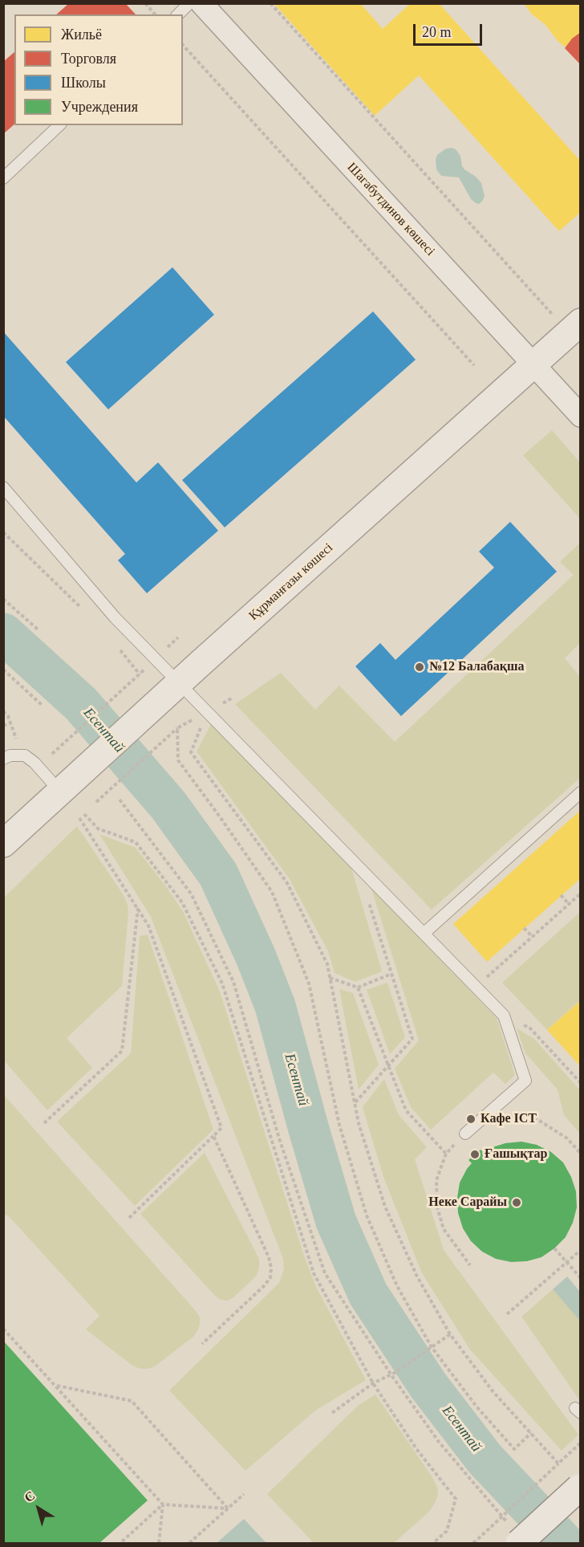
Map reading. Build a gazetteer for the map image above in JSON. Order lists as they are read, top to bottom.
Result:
{
  "streets": {
    "street": ["Шагабутдинов көшесі", "Құрманғазы көшесі"]
  },
  "crossings": [
    ["Шагабутдинов көшесі", "Құрманғазы көшесі"]
  ],
  "water": ["Есентай"],
  "places": [
    "№12 Балабақша",
    "Кафе ICT",
    "Ғашықтар",
    "Неке Сарайы"
  ],
  "legend": [
    "Жильё",
    "Торговля",
    "Школы",
    "Учреждения"
  ],
  "scale_bar": "20 m",
  "north": "top left"
}
